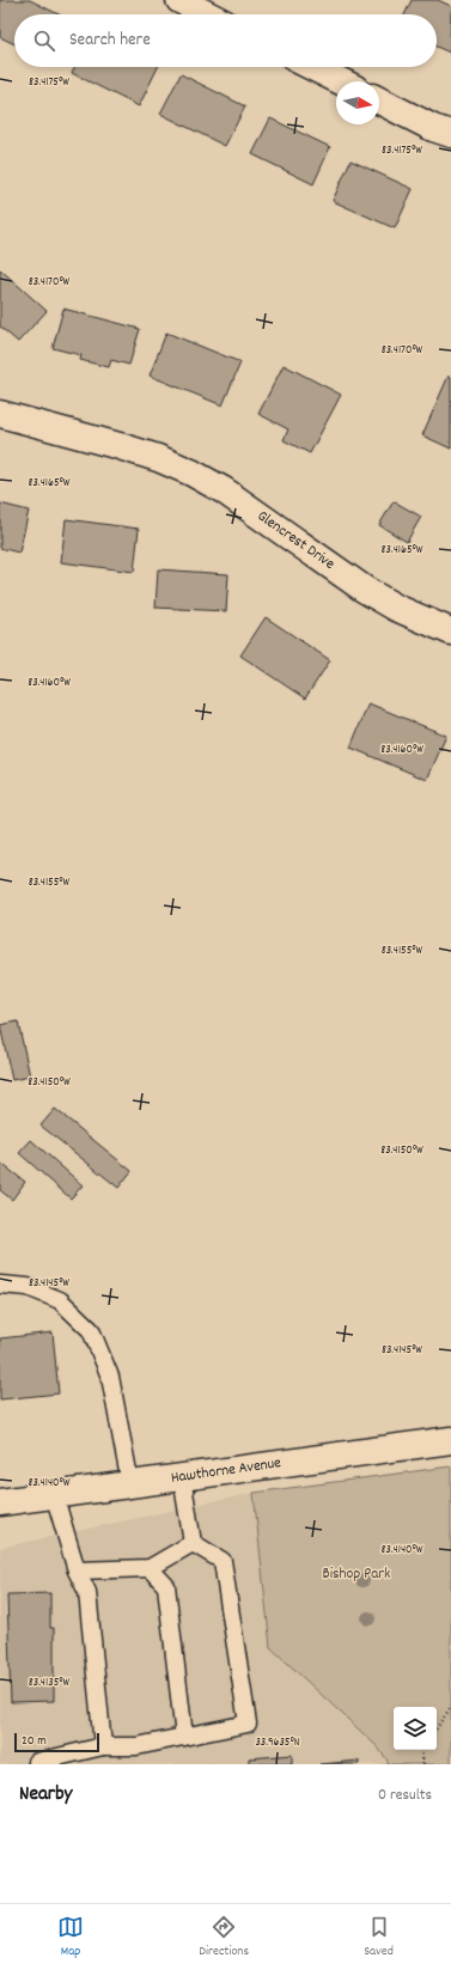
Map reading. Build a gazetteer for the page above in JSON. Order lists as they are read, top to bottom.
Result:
{
  "streets": {
    "street": ["Glencrest Drive", "Hawthorne Avenue"]
  },
  "parks": ["Bishop Park"],
  "scale_bar": "20 m",
  "north": "right",
  "page": {
    "search": "Search here",
    "scale": "20 m",
    "heading": ["Nearby", "0 results"],
    "nav": ["Map", "Directions", "Saved"]
  },
  "coordinates": [
    "83.4175°W",
    "83.4170°W",
    "83.4165°W",
    "83.4160°W",
    "83.4155°W",
    "83.4150°W",
    "83.4145°W",
    "83.4140°W",
    "83.4135°W",
    "33.9635°N"
  ]
}
